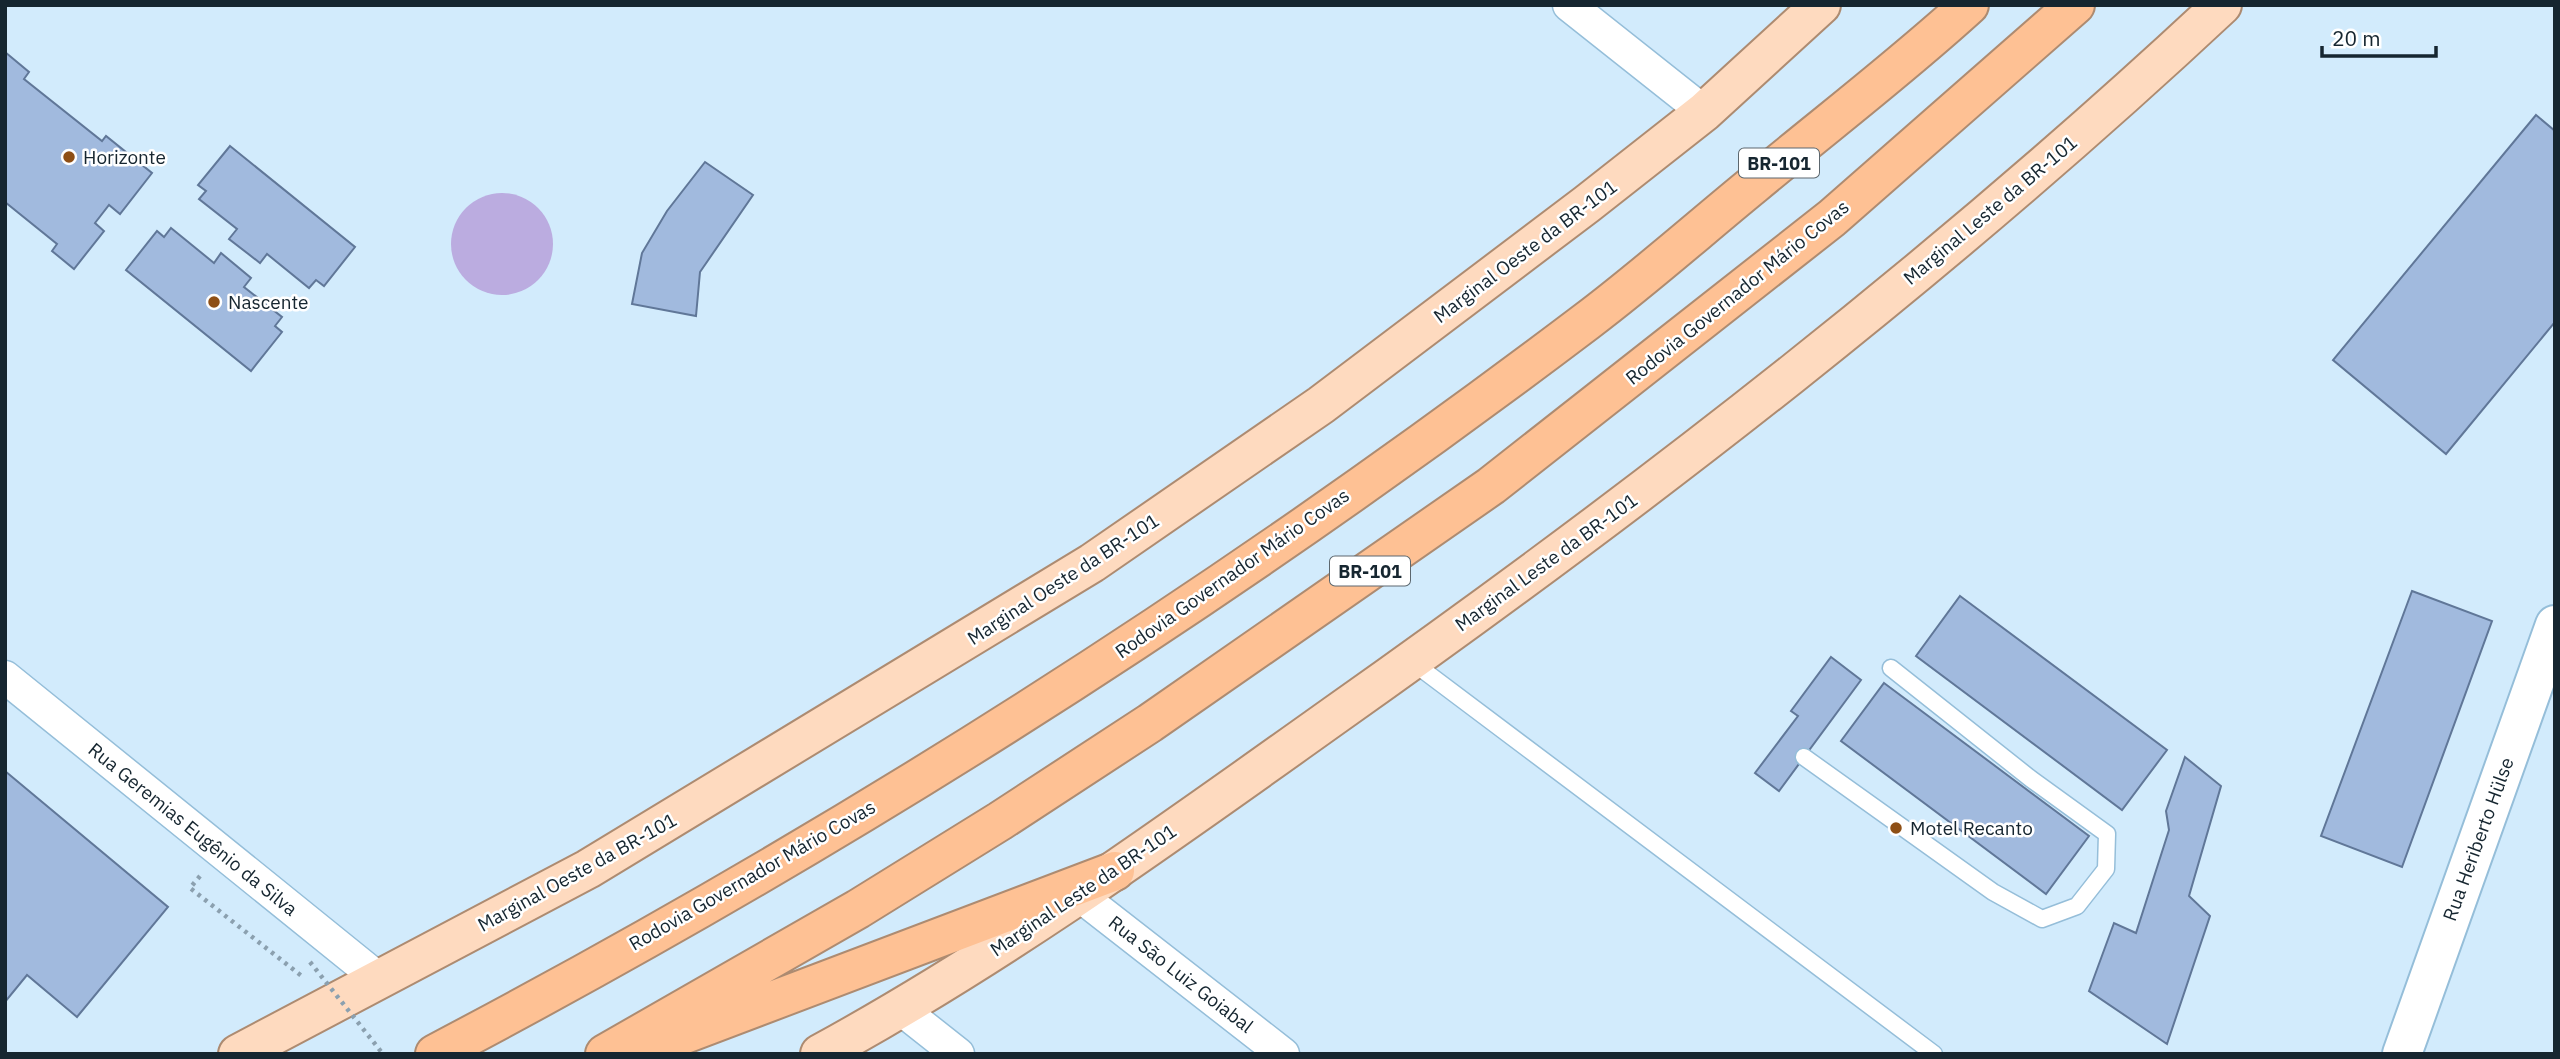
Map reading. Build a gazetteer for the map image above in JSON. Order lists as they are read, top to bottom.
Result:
{
  "streets": {
    "highway": ["BR-101", "Rodovia Governador Mário Covas"],
    "main road": ["Marginal Leste da BR-101", "Marginal Oeste da BR-101"],
    "street": ["Rua Geremias Eugênio da Silva", "Rua Heriberto Hülse", "Rua São Luiz Goiabal"]
  },
  "crossings": [
    ["Marginal Leste da BR-101", "Rua São Luiz Goiabal"],
    ["Marginal Oeste da BR-101", "Rua Geremias Eugênio da Silva"]
  ],
  "places": ["Horizonte", "Nascente", "Motel Recanto"],
  "scale_bar": "20 m"
}
